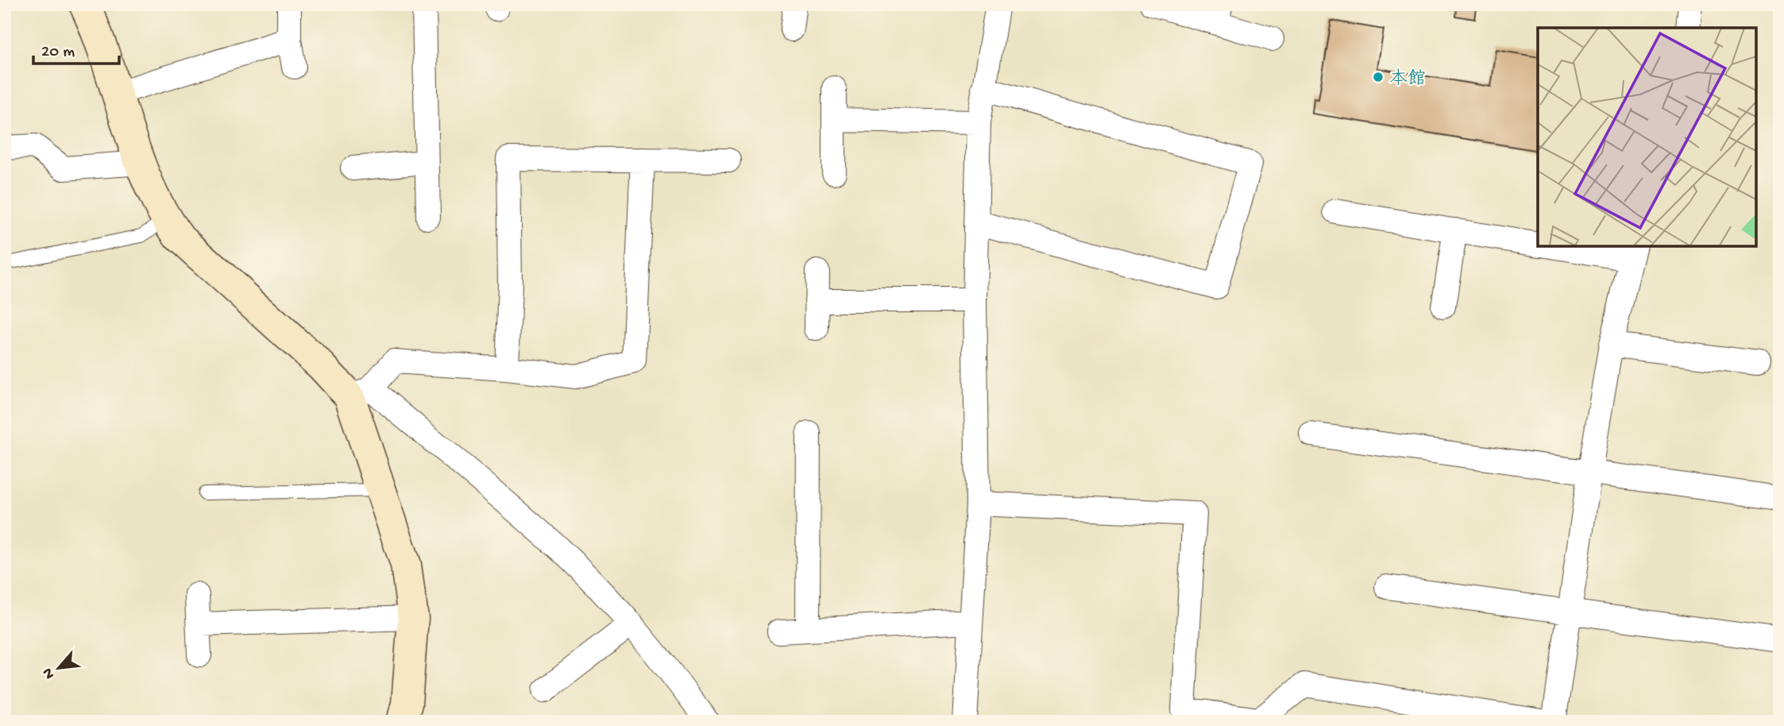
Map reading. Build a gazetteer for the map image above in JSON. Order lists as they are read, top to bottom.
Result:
{
  "places": ["本館"],
  "scale_bar": "20 m",
  "north": "bottom left"
}
